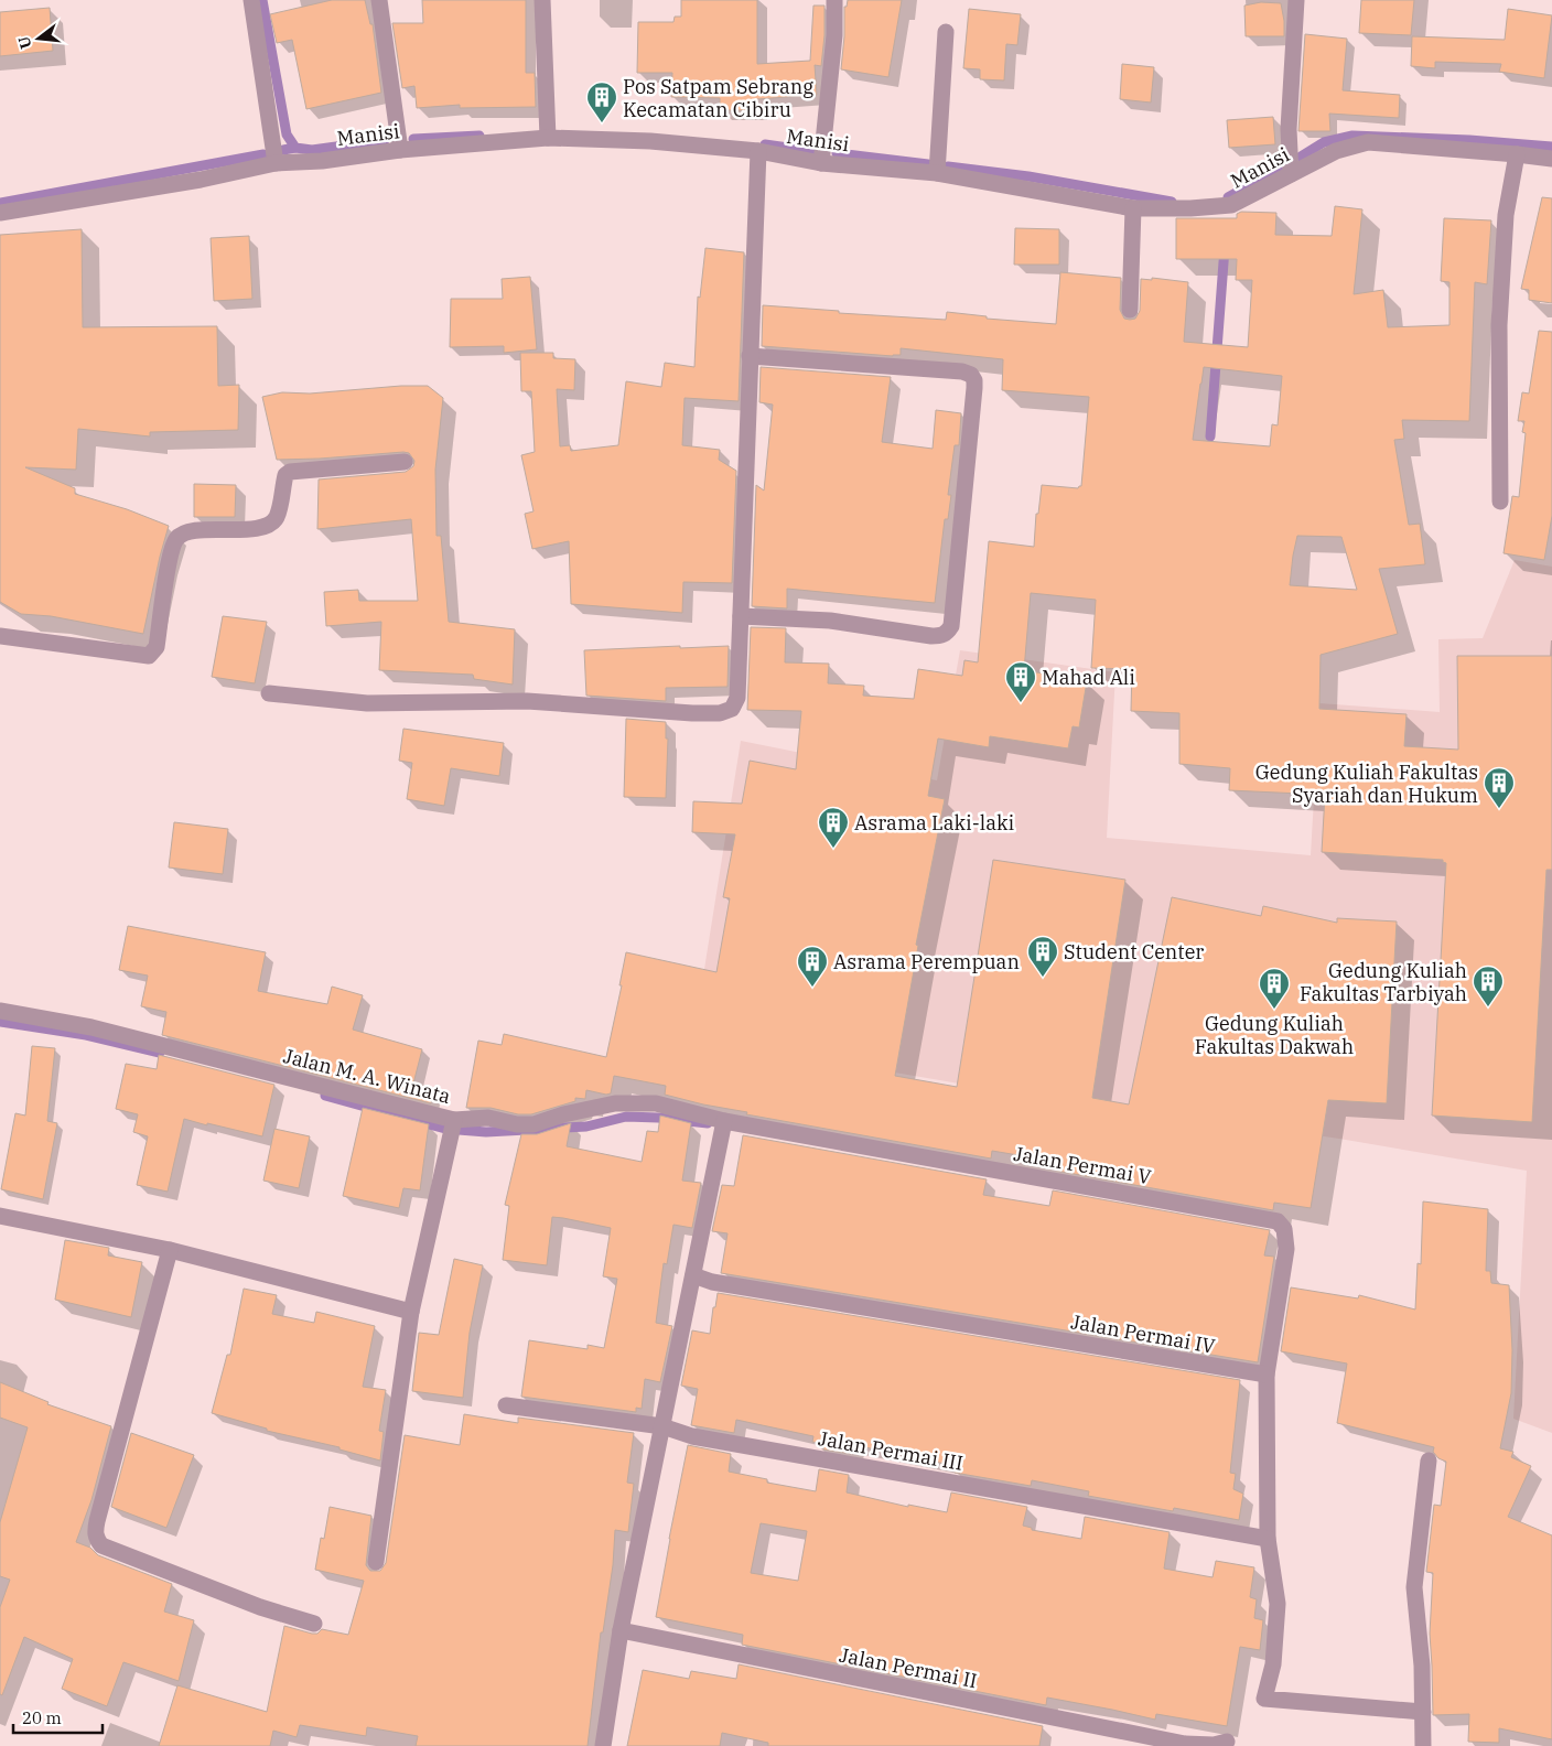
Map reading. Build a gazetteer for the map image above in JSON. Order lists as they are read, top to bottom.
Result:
{
  "streets": {
    "street": [
      "Manisi",
      "Jalan M. A. Winata",
      "Jalan Permai V",
      "Jalan Permai IV",
      "Jalan Permai III",
      "Jalan Permai II"
    ]
  },
  "crossings": [
    ["Jalan M. A. Winata", "Jalan Permai V"],
    ["Jalan Permai V", "Jalan Permai IV"]
  ],
  "places": {
    "building": [
      "Pos Satpam Sebrang Kecamatan Cibiru",
      "Mahad Ali",
      "Gedung Kuliah Fakultas Syariah dan Hukum",
      "Asrama Laki-laki",
      "Student Center",
      "Asrama Perempuan",
      "Gedung Kuliah Fakultas Tarbiyah",
      "Gedung Kuliah Fakultas Dakwah"
    ]
  },
  "scale_bar": "20 m",
  "north": "left"
}
